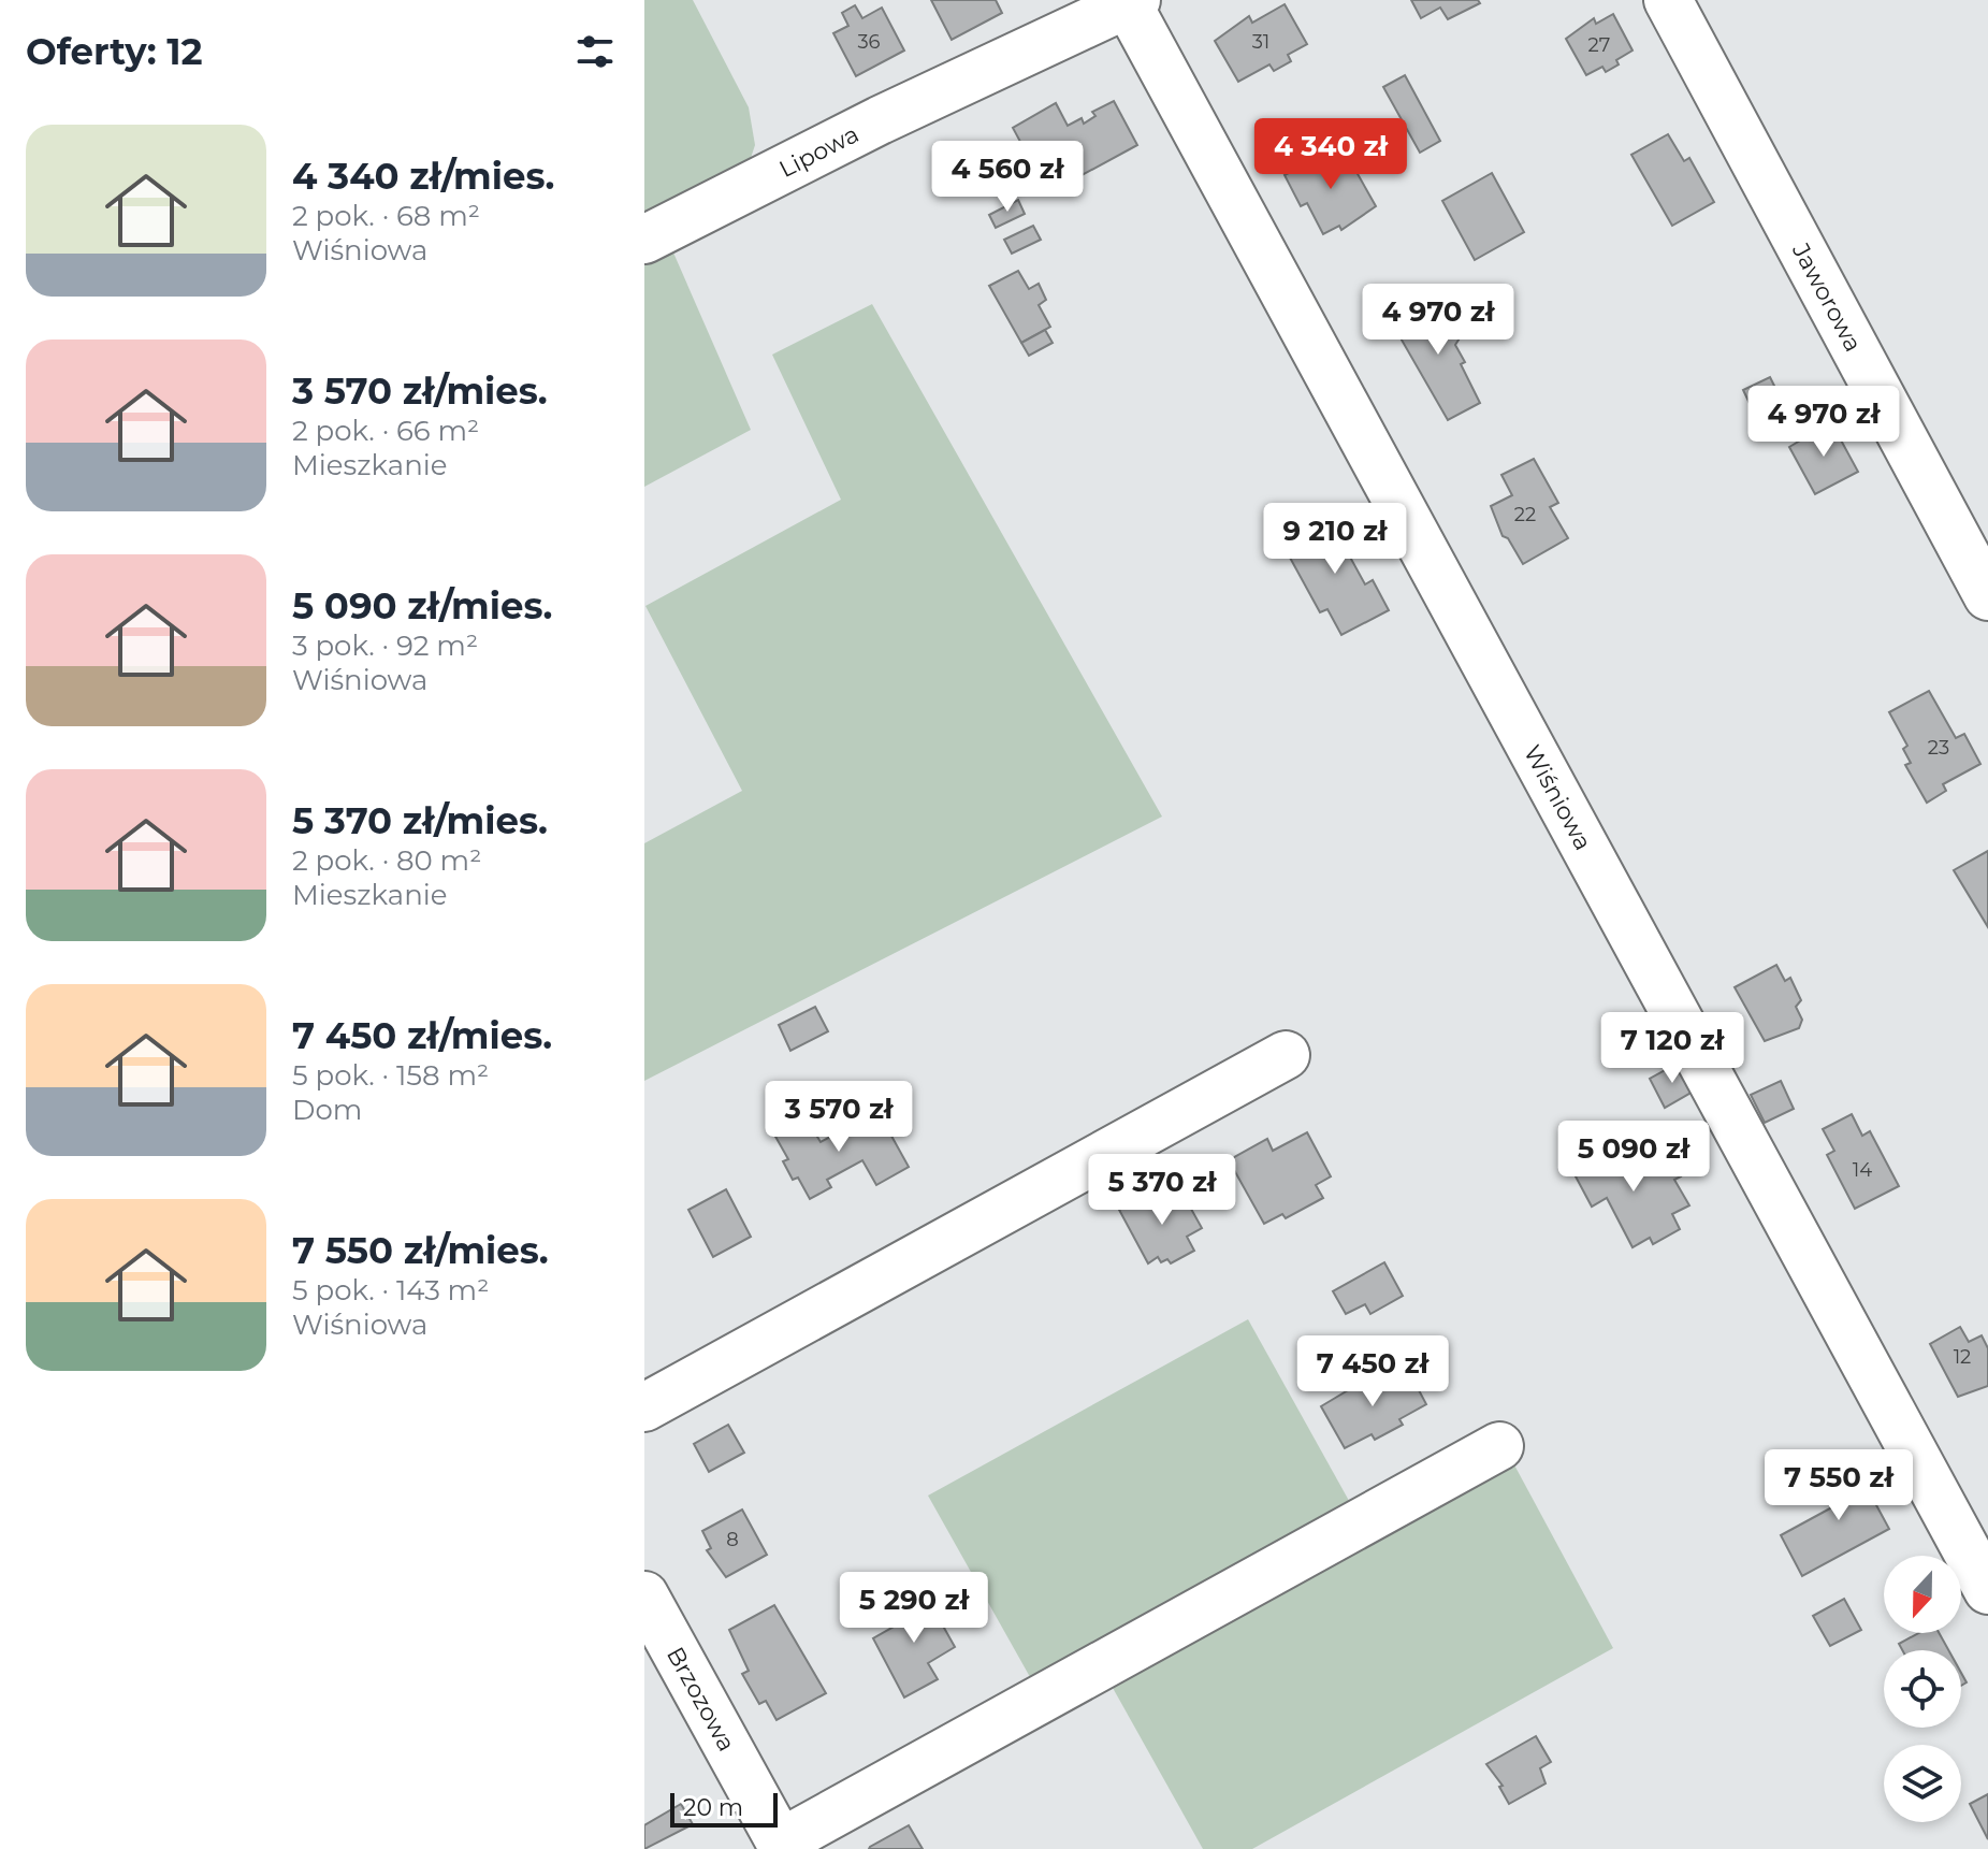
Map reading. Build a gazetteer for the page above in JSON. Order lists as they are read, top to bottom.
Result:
{
  "streets": {
    "street": [
      "Lipowa",
      "Jaworowa",
      "Wiśniowa",
      "Brzozowa"
    ]
  },
  "crossings": [
    ["Lipowa", "Wiśniowa"]
  ],
  "house_numbers": [
    "36",
    "31",
    "27",
    "22",
    "23",
    "14",
    "12",
    "8"
  ],
  "scale_bar": "20 m",
  "north": "bottom",
  "page": {
    "heading": "Oferty: 12",
    "list": [
      {
        "name": "4 340 zł/mies.",
        "note": "2 pok. · 68 m² · Wiśniowa"
      },
      {
        "name": "3 570 zł/mies.",
        "note": "2 pok. · 66 m² · Mieszkanie"
      },
      {
        "name": "5 090 zł/mies.",
        "note": "3 pok. · 92 m² · Wiśniowa"
      },
      {
        "name": "5 370 zł/mies.",
        "note": "2 pok. · 80 m² · Mieszkanie"
      },
      {
        "name": "7 450 zł/mies.",
        "note": "5 pok. · 158 m² · Dom"
      },
      {
        "name": "7 550 zł/mies.",
        "note": "5 pok. · 143 m² · Wiśniowa"
      }
    ],
    "price": [
      "4 340 zł",
      "4 560 zł",
      "4 970 zł",
      "4 970 zł",
      "9 210 zł",
      "7 120 zł",
      "3 570 zł",
      "5 090 zł",
      "5 370 zł",
      "7 450 zł",
      "7 550 zł",
      "5 290 zł"
    ],
    "scale": "20 m"
  }
}
